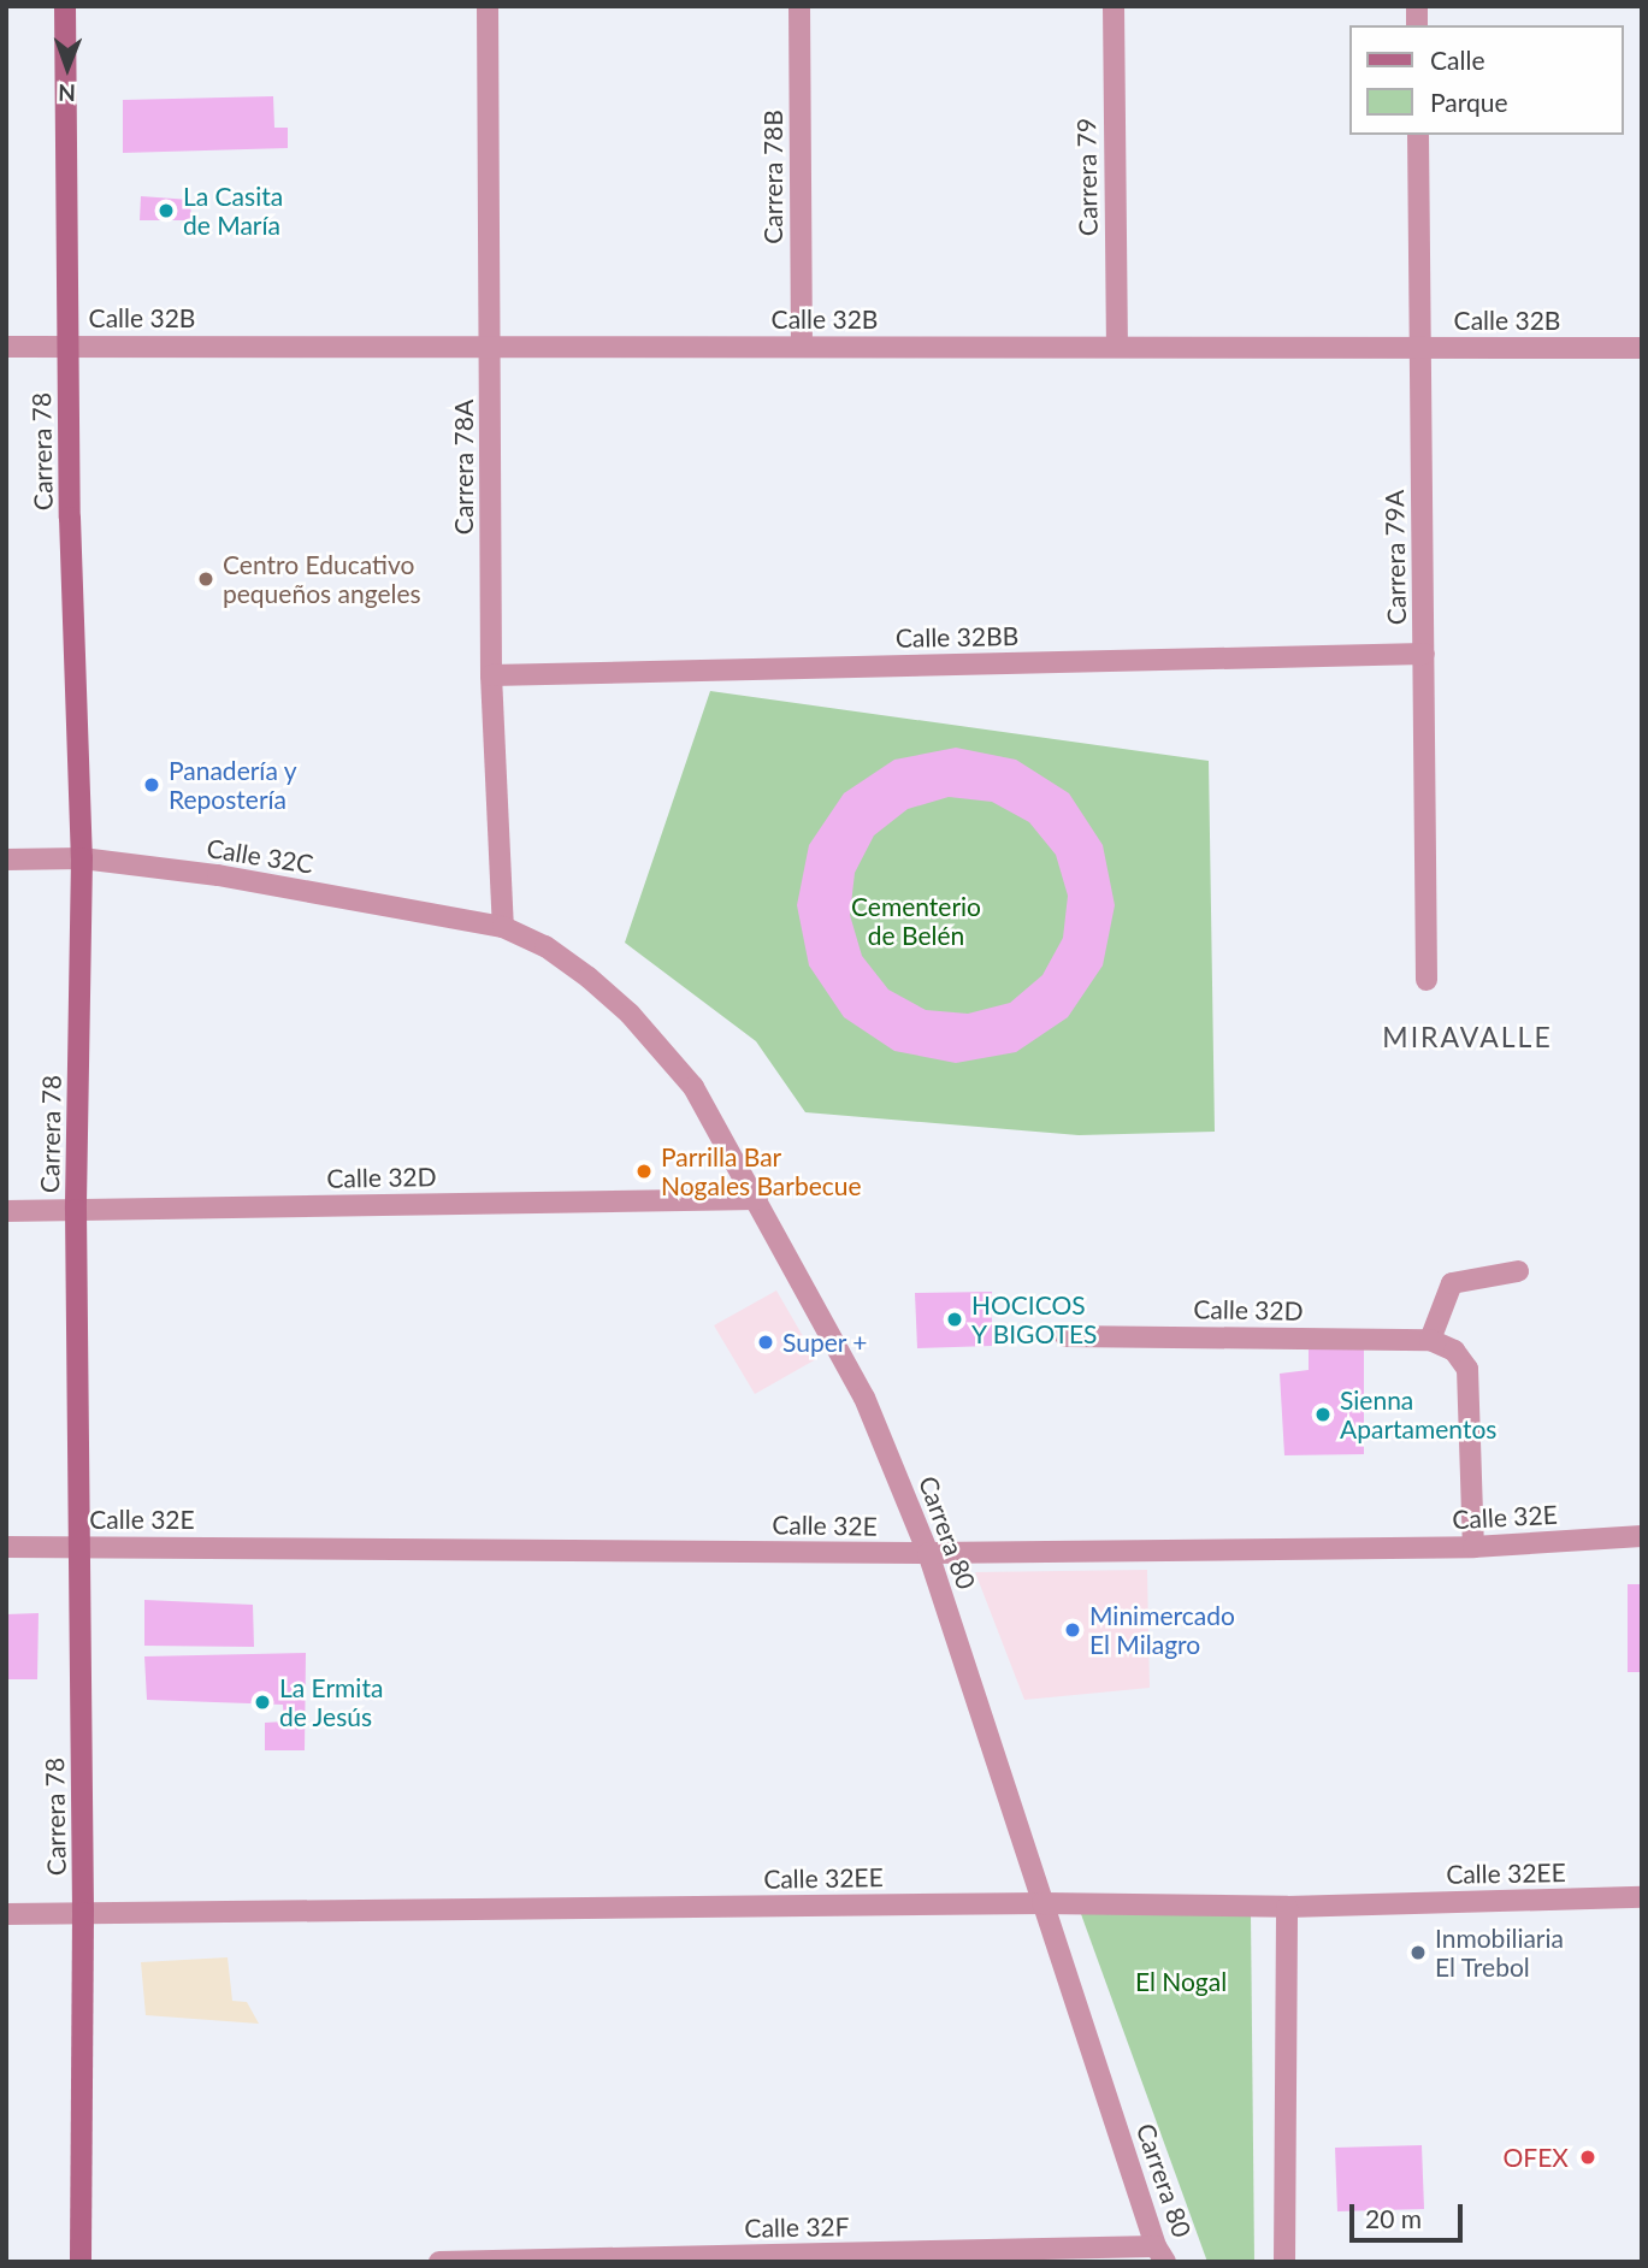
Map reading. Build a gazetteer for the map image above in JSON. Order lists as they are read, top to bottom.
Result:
{
  "streets": {
    "street": [
      "Carrera 78B",
      "Carrera 79",
      "Calle 32B",
      "Carrera 78",
      "Carrera 78A",
      "Carrera 79A",
      "Calle 32BB",
      "Calle 32C",
      "Calle 32D",
      "Calle 32E",
      "Carrera 80",
      "Calle 32EE",
      "Calle 32F"
    ]
  },
  "crossings": [
    ["Carrera 78B", "Calle 32B"],
    ["Carrera 79", "Calle 32B"],
    ["Calle 32B", "Carrera 78"],
    ["Calle 32B", "Carrera 78A"],
    ["Calle 32B", "Carrera 79A"],
    ["Carrera 78", "Calle 32C"],
    ["Carrera 78", "Calle 32D"],
    ["Carrera 78", "Calle 32E"],
    ["Carrera 78", "Calle 32EE"],
    ["Carrera 78A", "Calle 32BB"],
    ["Carrera 78A", "Calle 32C"],
    ["Carrera 78A", "Carrera 80"],
    ["Carrera 79A", "Calle 32BB"],
    ["Calle 32C", "Carrera 80"],
    ["Calle 32D", "Carrera 80"],
    ["Calle 32E", "Carrera 80"],
    ["Carrera 80", "Calle 32EE"],
    ["Carrera 80", "Calle 32F"]
  ],
  "districts": ["MIRAVALLE"],
  "parks": ["Cementerio de Belén", "El Nogal"],
  "places": [
    "La Casita de María",
    "Centro Educativo pequeños angeles",
    "Panadería y Repostería",
    "Parrilla Bar Nogales Barbecue",
    "HOCICOS Y BIGOTES",
    "Super +",
    "Sienna Apartamentos",
    "Minimercado El Milagro",
    "La Ermita de Jesús",
    "Inmobiliaria El Trebol",
    "OFEX"
  ],
  "legend": ["Calle", "Parque"],
  "scale_bar": "20 m",
  "north": "bottom"
}
